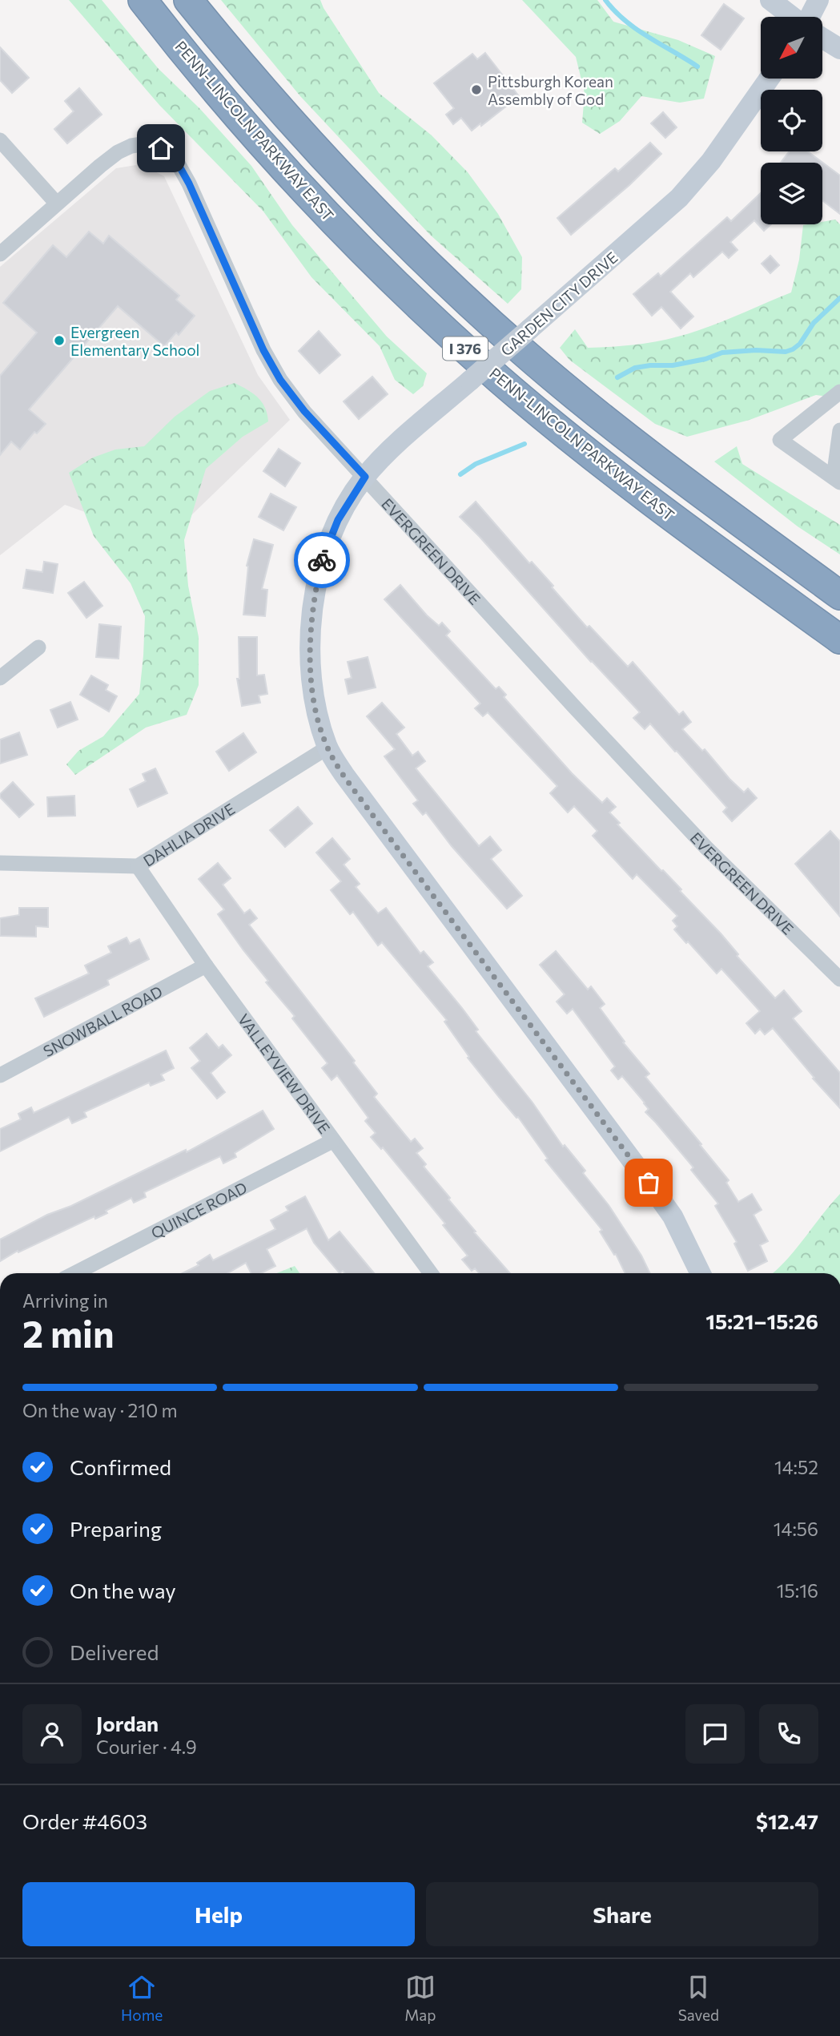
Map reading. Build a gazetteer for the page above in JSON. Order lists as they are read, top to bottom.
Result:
{
  "streets": {
    "highway": ["PENN-LINCOLN PARKWAY EAST", "I 376"],
    "street": [
      "GARDEN CITY DRIVE",
      "EVERGREEN DRIVE",
      "DAHLIA DRIVE",
      "SNOWBALL ROAD",
      "VALLEYVIEW DRIVE",
      "QUINCE ROAD"
    ]
  },
  "crossings": [
    ["GARDEN CITY DRIVE", "EVERGREEN DRIVE"],
    ["GARDEN CITY DRIVE", "DAHLIA DRIVE"],
    ["DAHLIA DRIVE", "VALLEYVIEW DRIVE"],
    ["SNOWBALL ROAD", "VALLEYVIEW DRIVE"],
    ["VALLEYVIEW DRIVE", "QUINCE ROAD"]
  ],
  "places": ["Pittsburgh Korean Assembly of God", "Evergreen Elementary School"],
  "north": "bottom left",
  "page": {
    "heading": ["2 min", "Arriving in", "15:21–15:26"],
    "panel": [
      "Jordan",
      "Courier · 4.9",
      "Order #4603",
      "$12.47"
    ],
    "bar": "On the way · 210 m",
    "list": [
      ["Confirmed", "14:52"],
      ["Preparing", "14:56"],
      ["On the way", "15:16"],
      "Delivered"
    ],
    "buttons": ["Help", "Share"],
    "tabs": ["Home", "Map", "Saved"]
  }
}
